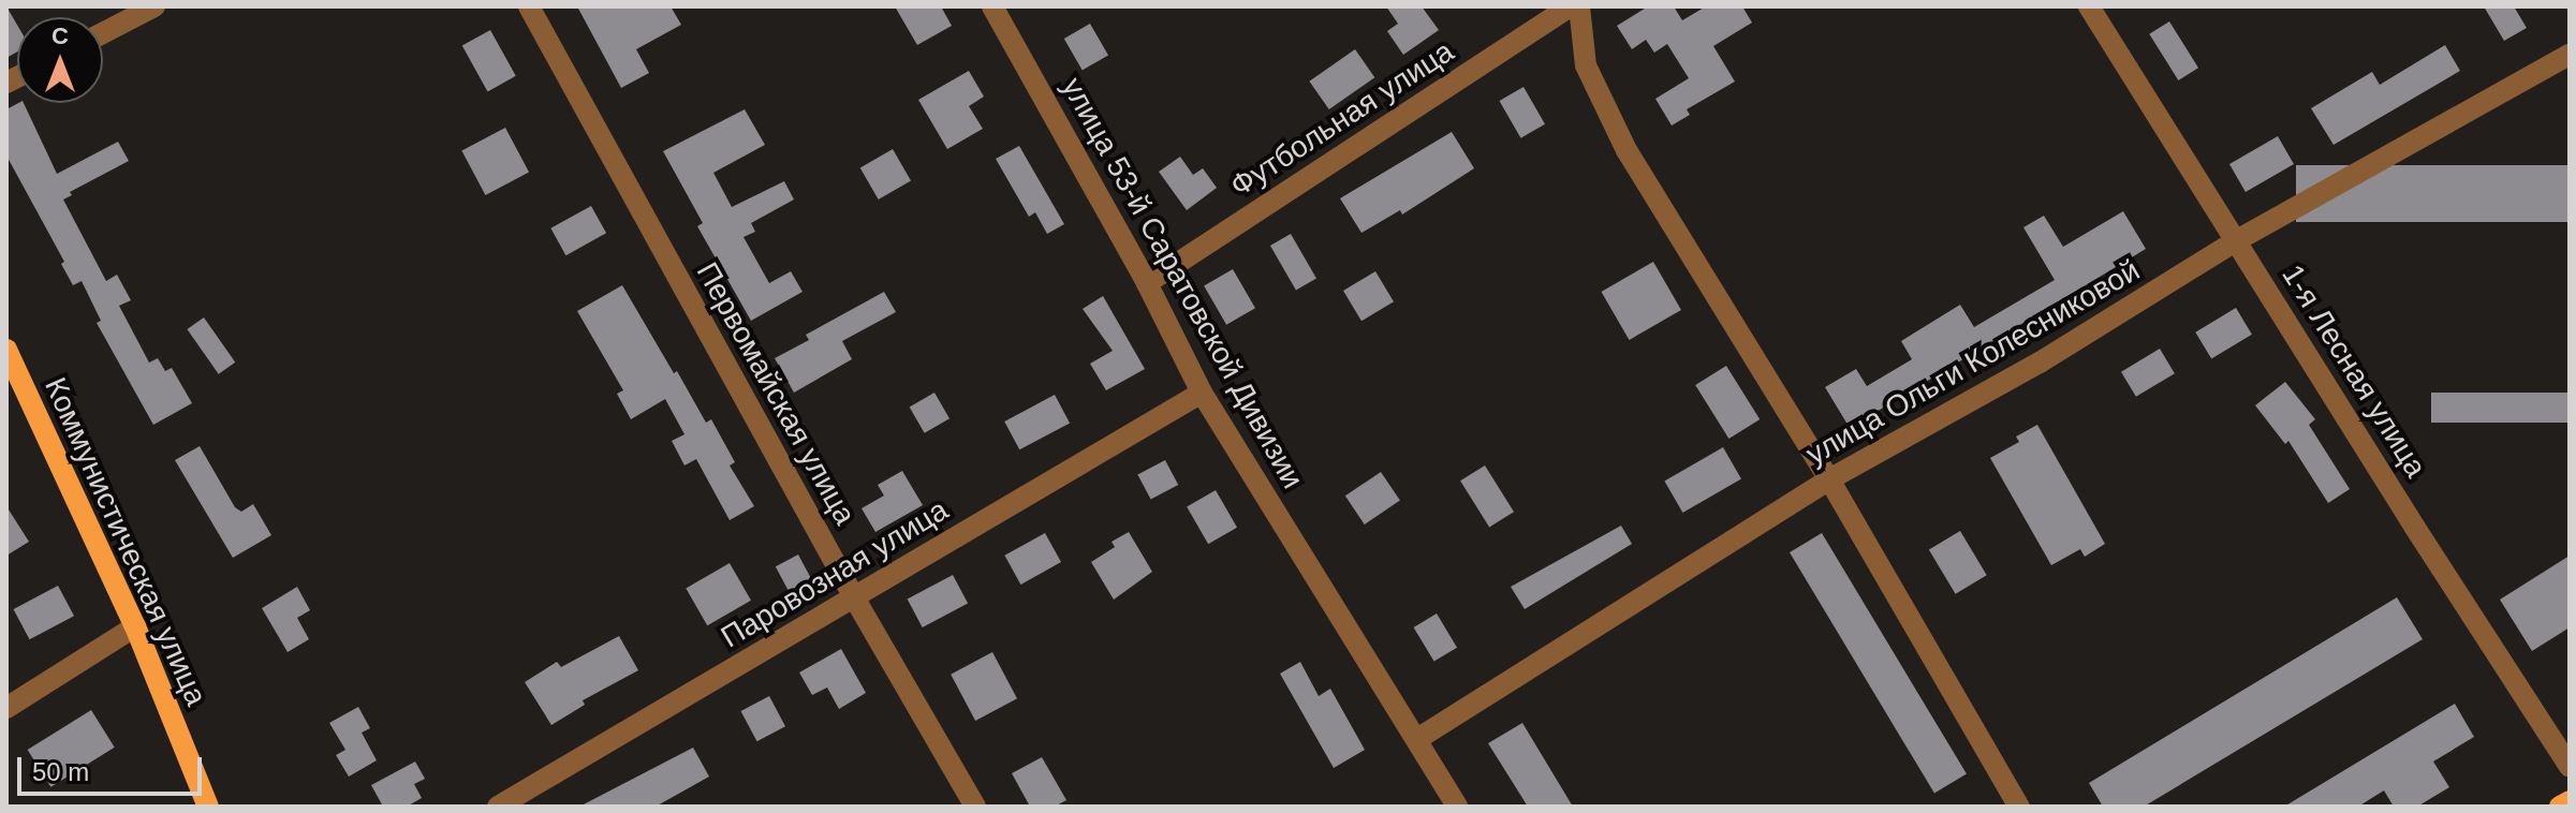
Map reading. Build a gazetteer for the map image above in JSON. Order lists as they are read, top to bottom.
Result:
{
  "streets": {
    "main road": ["Коммунистическая улица"],
    "street": [
      "Футбольная улица",
      "улица 53-й Саратовской Дивизии",
      "улица Ольги Колесниковой",
      "1-я Лесная улица",
      "Первомайская улица",
      "Паровозная улица"
    ]
  },
  "crossings": [
    ["Футбольная улица", "улица 53-й Саратовской Дивизии"],
    ["улица 53-й Саратовской Дивизии", "улица Ольги Колесниковой"],
    ["улица 53-й Саратовской Дивизии", "Паровозная улица"],
    ["улица Ольги Колесниковой", "1-я Лесная улица"],
    ["Первомайская улица", "Паровозная улица"]
  ],
  "scale_bar": "50 m",
  "north": "top"
}
